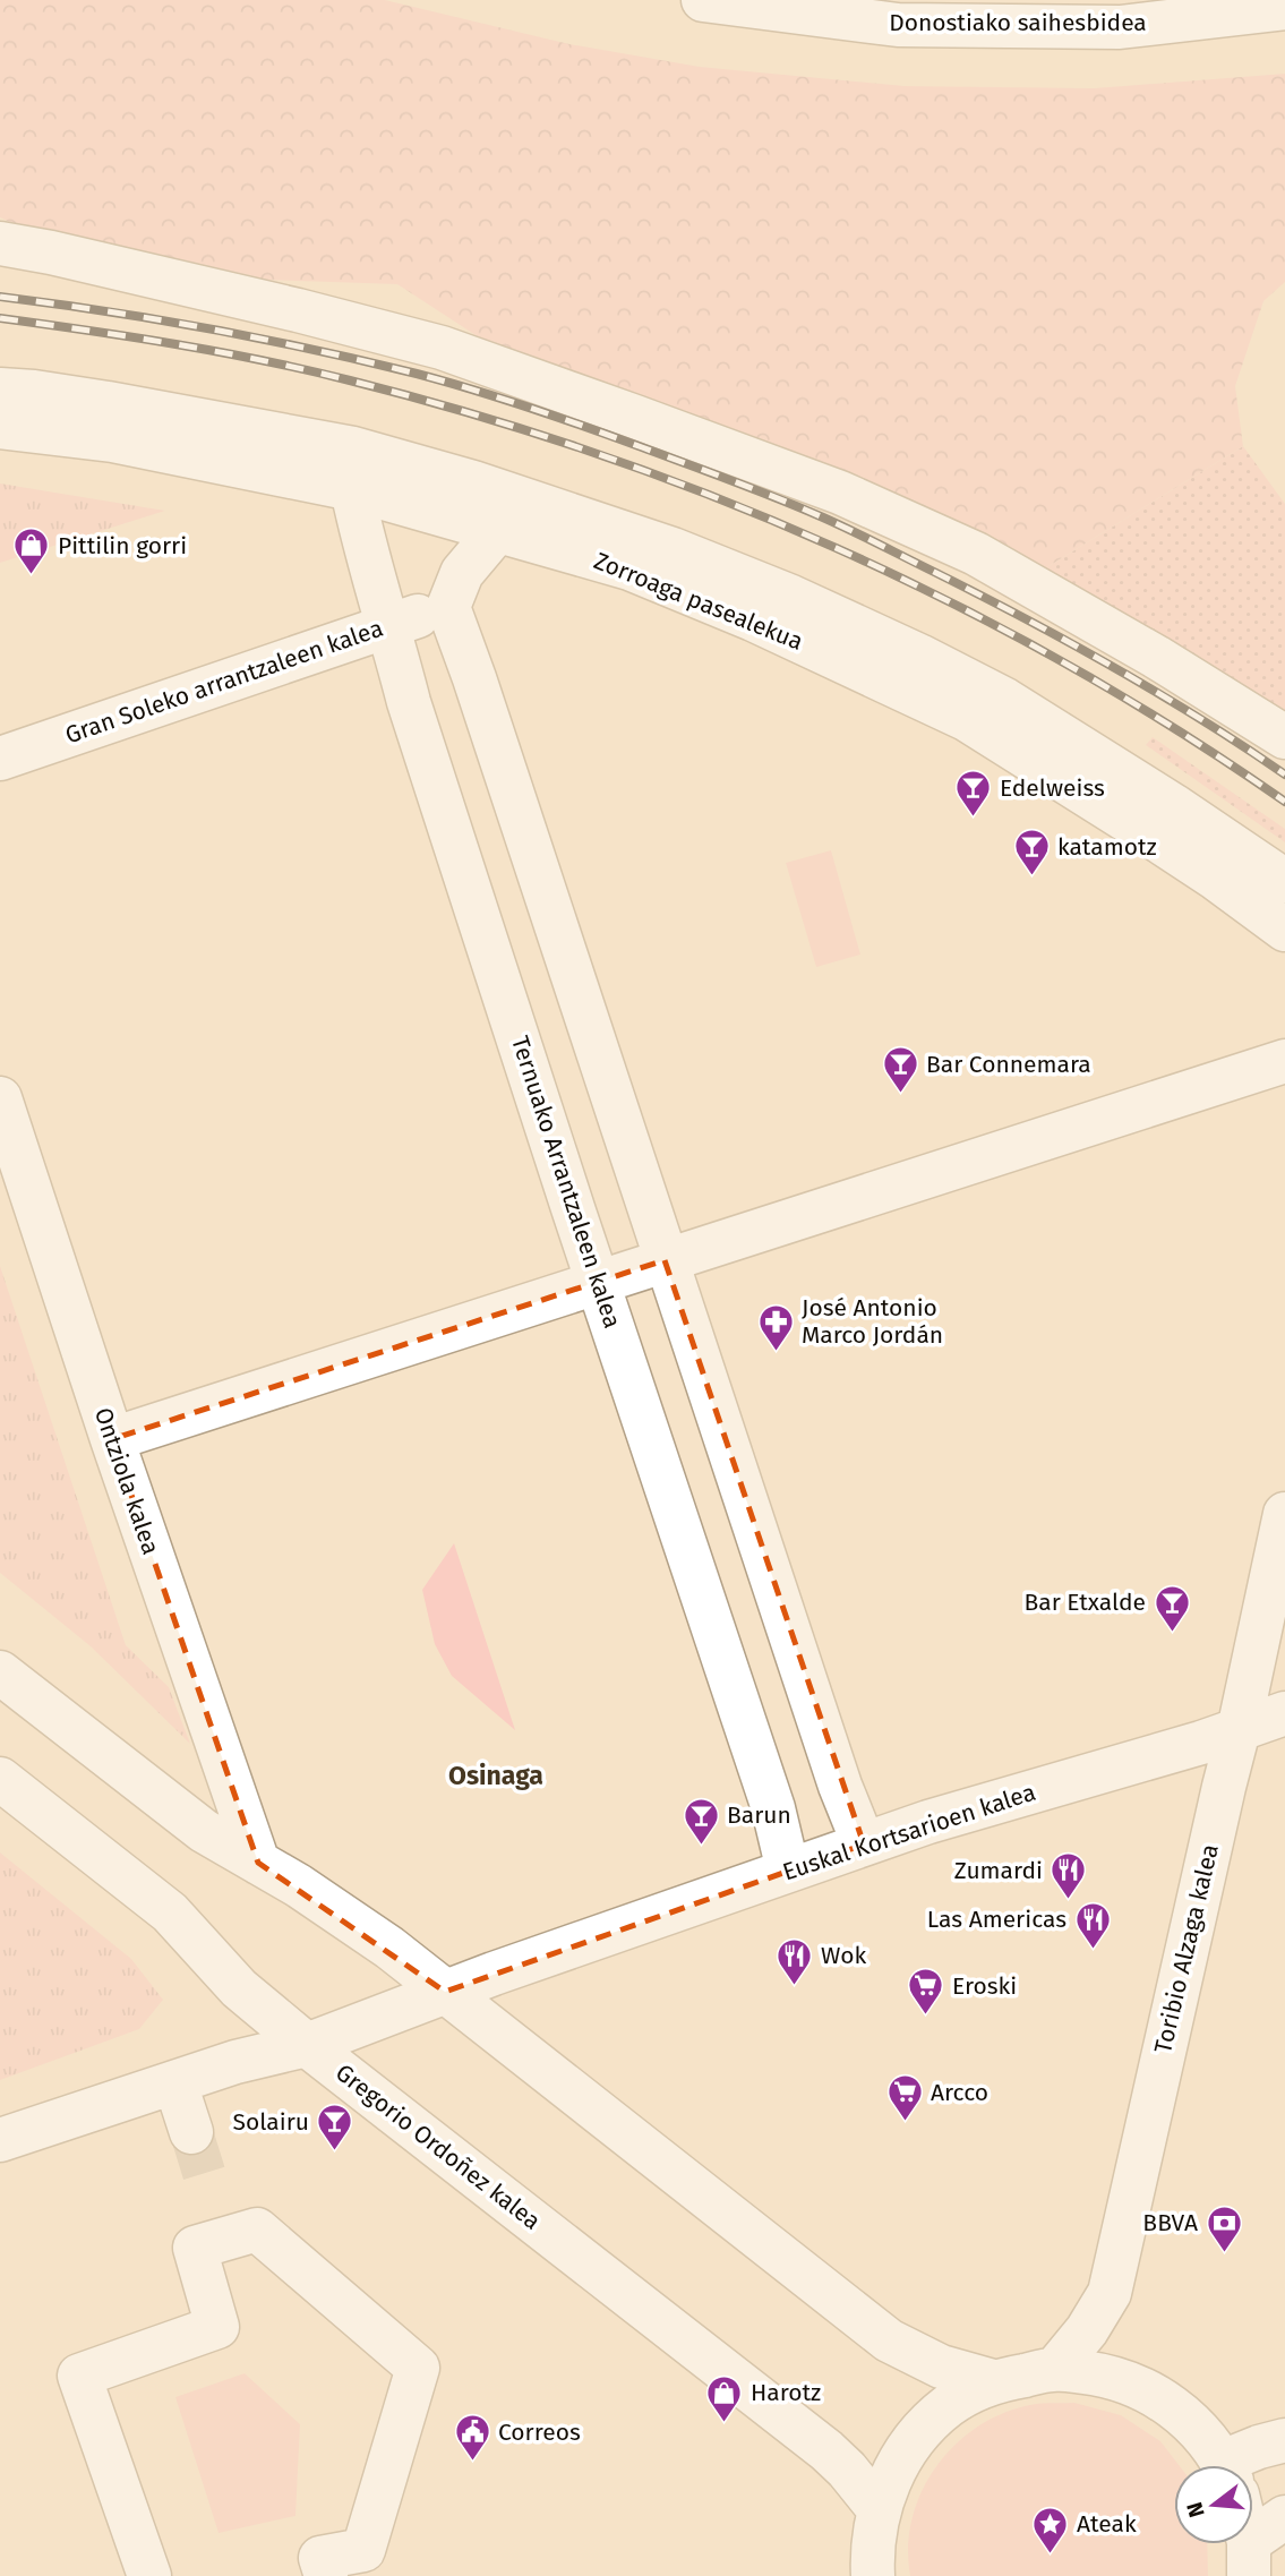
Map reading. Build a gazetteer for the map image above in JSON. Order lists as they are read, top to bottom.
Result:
{
  "streets": {
    "main road": [
      "Donostiako saihesbidea",
      "Zorroaga pasealekua",
      "Gran Soleko arrantzaleen kalea",
      "Ternuako Arrantzaleen kalea",
      "Ontziola kalea",
      "Euskal Kortsarioen kalea",
      "Toribio Alzaga kalea",
      "Gregorio Ordoñez kalea"
    ]
  },
  "crossings": [
    ["Zorroaga pasealekua", "Ternuako Arrantzaleen kalea"],
    ["Gran Soleko arrantzaleen kalea", "Ternuako Arrantzaleen kalea"],
    ["Ternuako Arrantzaleen kalea", "Euskal Kortsarioen kalea"],
    ["Euskal Kortsarioen kalea", "Toribio Alzaga kalea"],
    ["Euskal Kortsarioen kalea", "Gregorio Ordoñez kalea"]
  ],
  "districts": ["Osinaga"],
  "places": {
    "shop": ["Pittilin gorri", "Harotz"],
    "bar": [
      "Edelweiss",
      "katamotz",
      "Bar Connemara",
      "Bar Etxalde",
      "Barun",
      "Solairu"
    ],
    "pharmacy": ["José Antonio Marco Jordán"],
    "restaurant": ["Zumardi", "Las Americas", "Wok"],
    "supermarket": ["Eroski", "Arcco"],
    "bank": ["BBVA"],
    "public building": ["Correos"],
    "place": ["Ateak"]
  },
  "north": "left"
}
